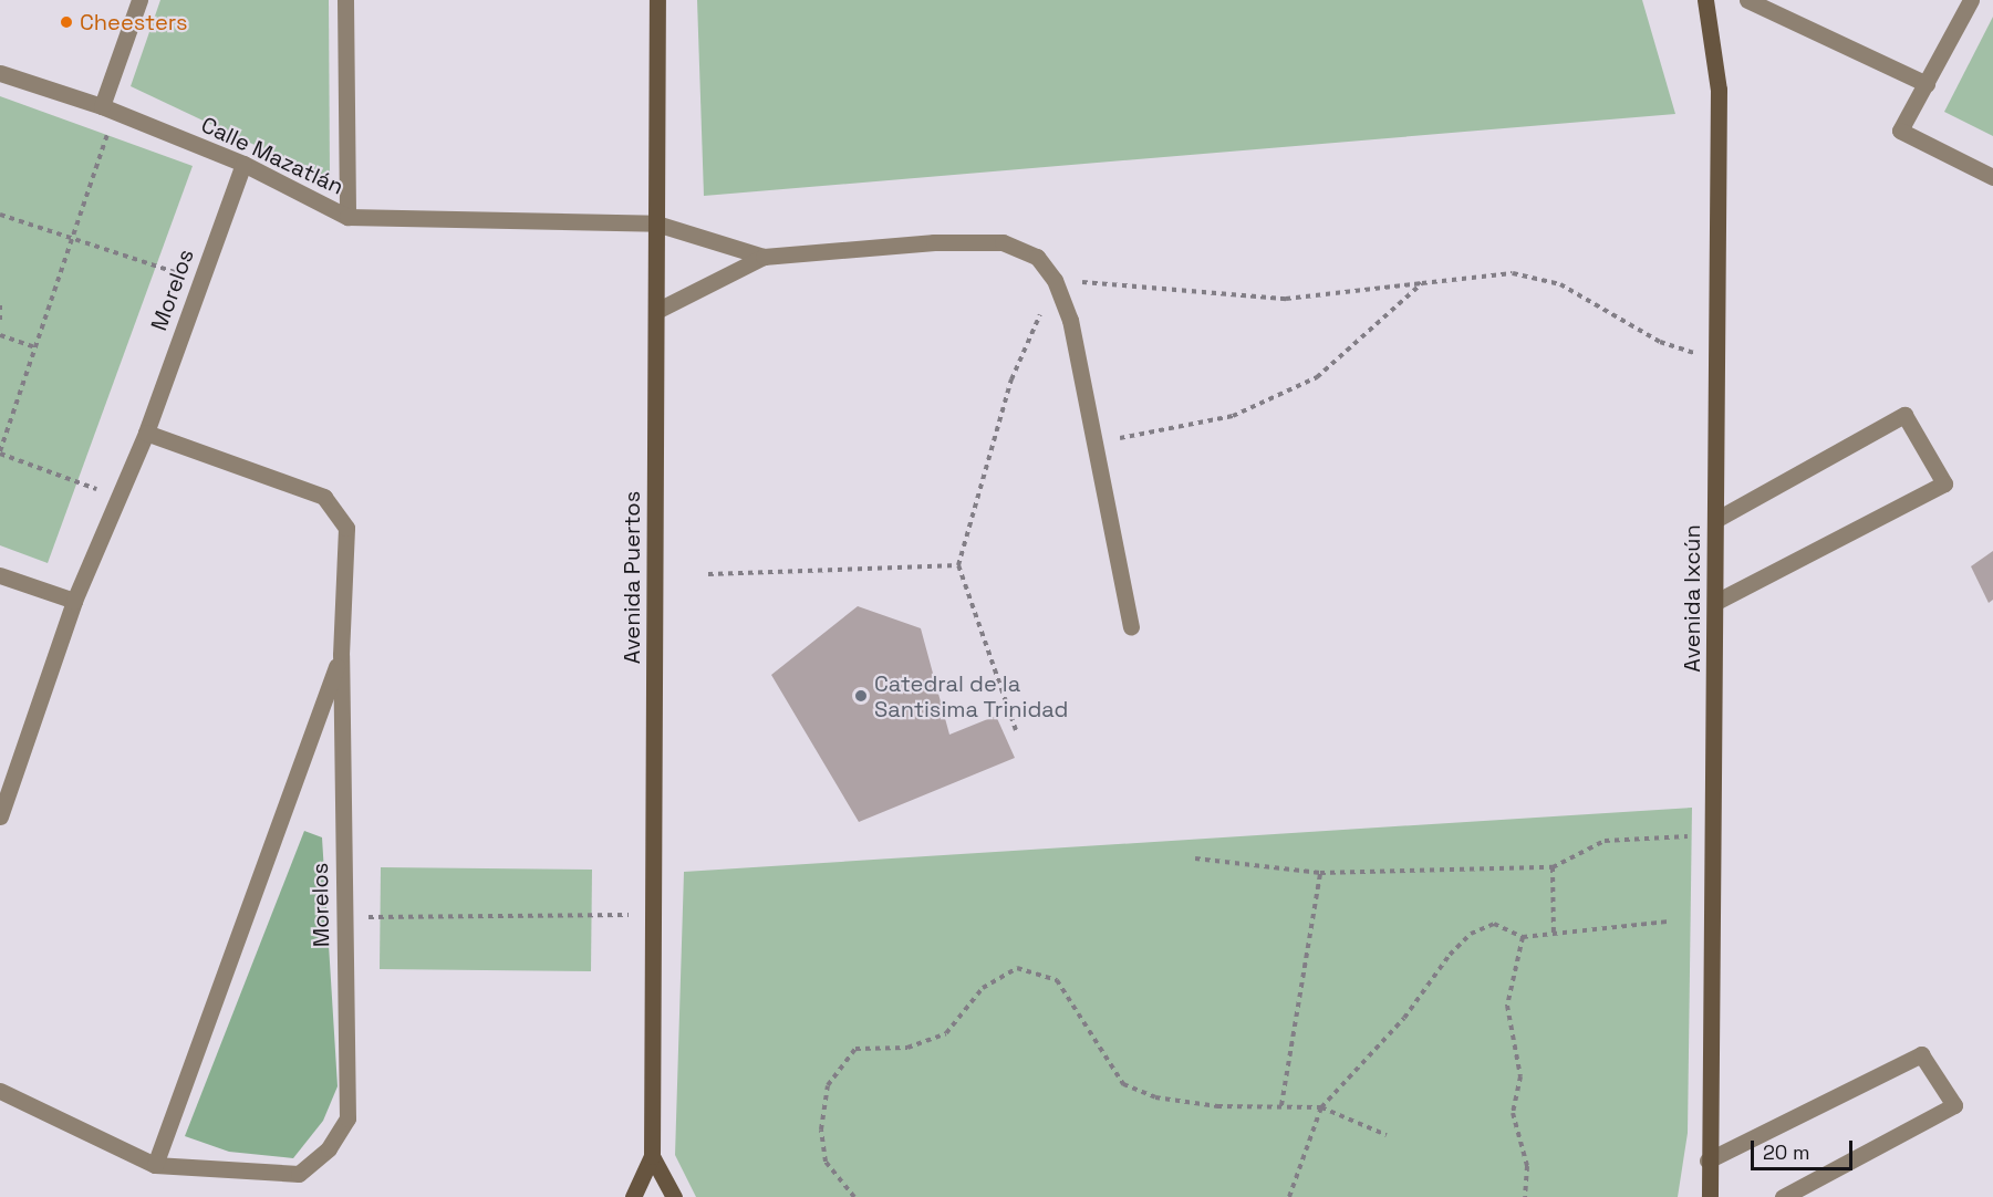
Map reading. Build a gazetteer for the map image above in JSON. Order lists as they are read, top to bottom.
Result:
{
  "streets": {
    "street": [
      "Calle Mazatlán",
      "Morelos",
      "Avenida Puertos",
      "Avenida Ixcún"
    ]
  },
  "crossings": [
    ["Calle Mazatlán", "Morelos"],
    ["Calle Mazatlán", "Avenida Puertos"]
  ],
  "places": ["Cheesters", "Catedral de la Santisima Trinidad"],
  "scale_bar": "20 m"
}
